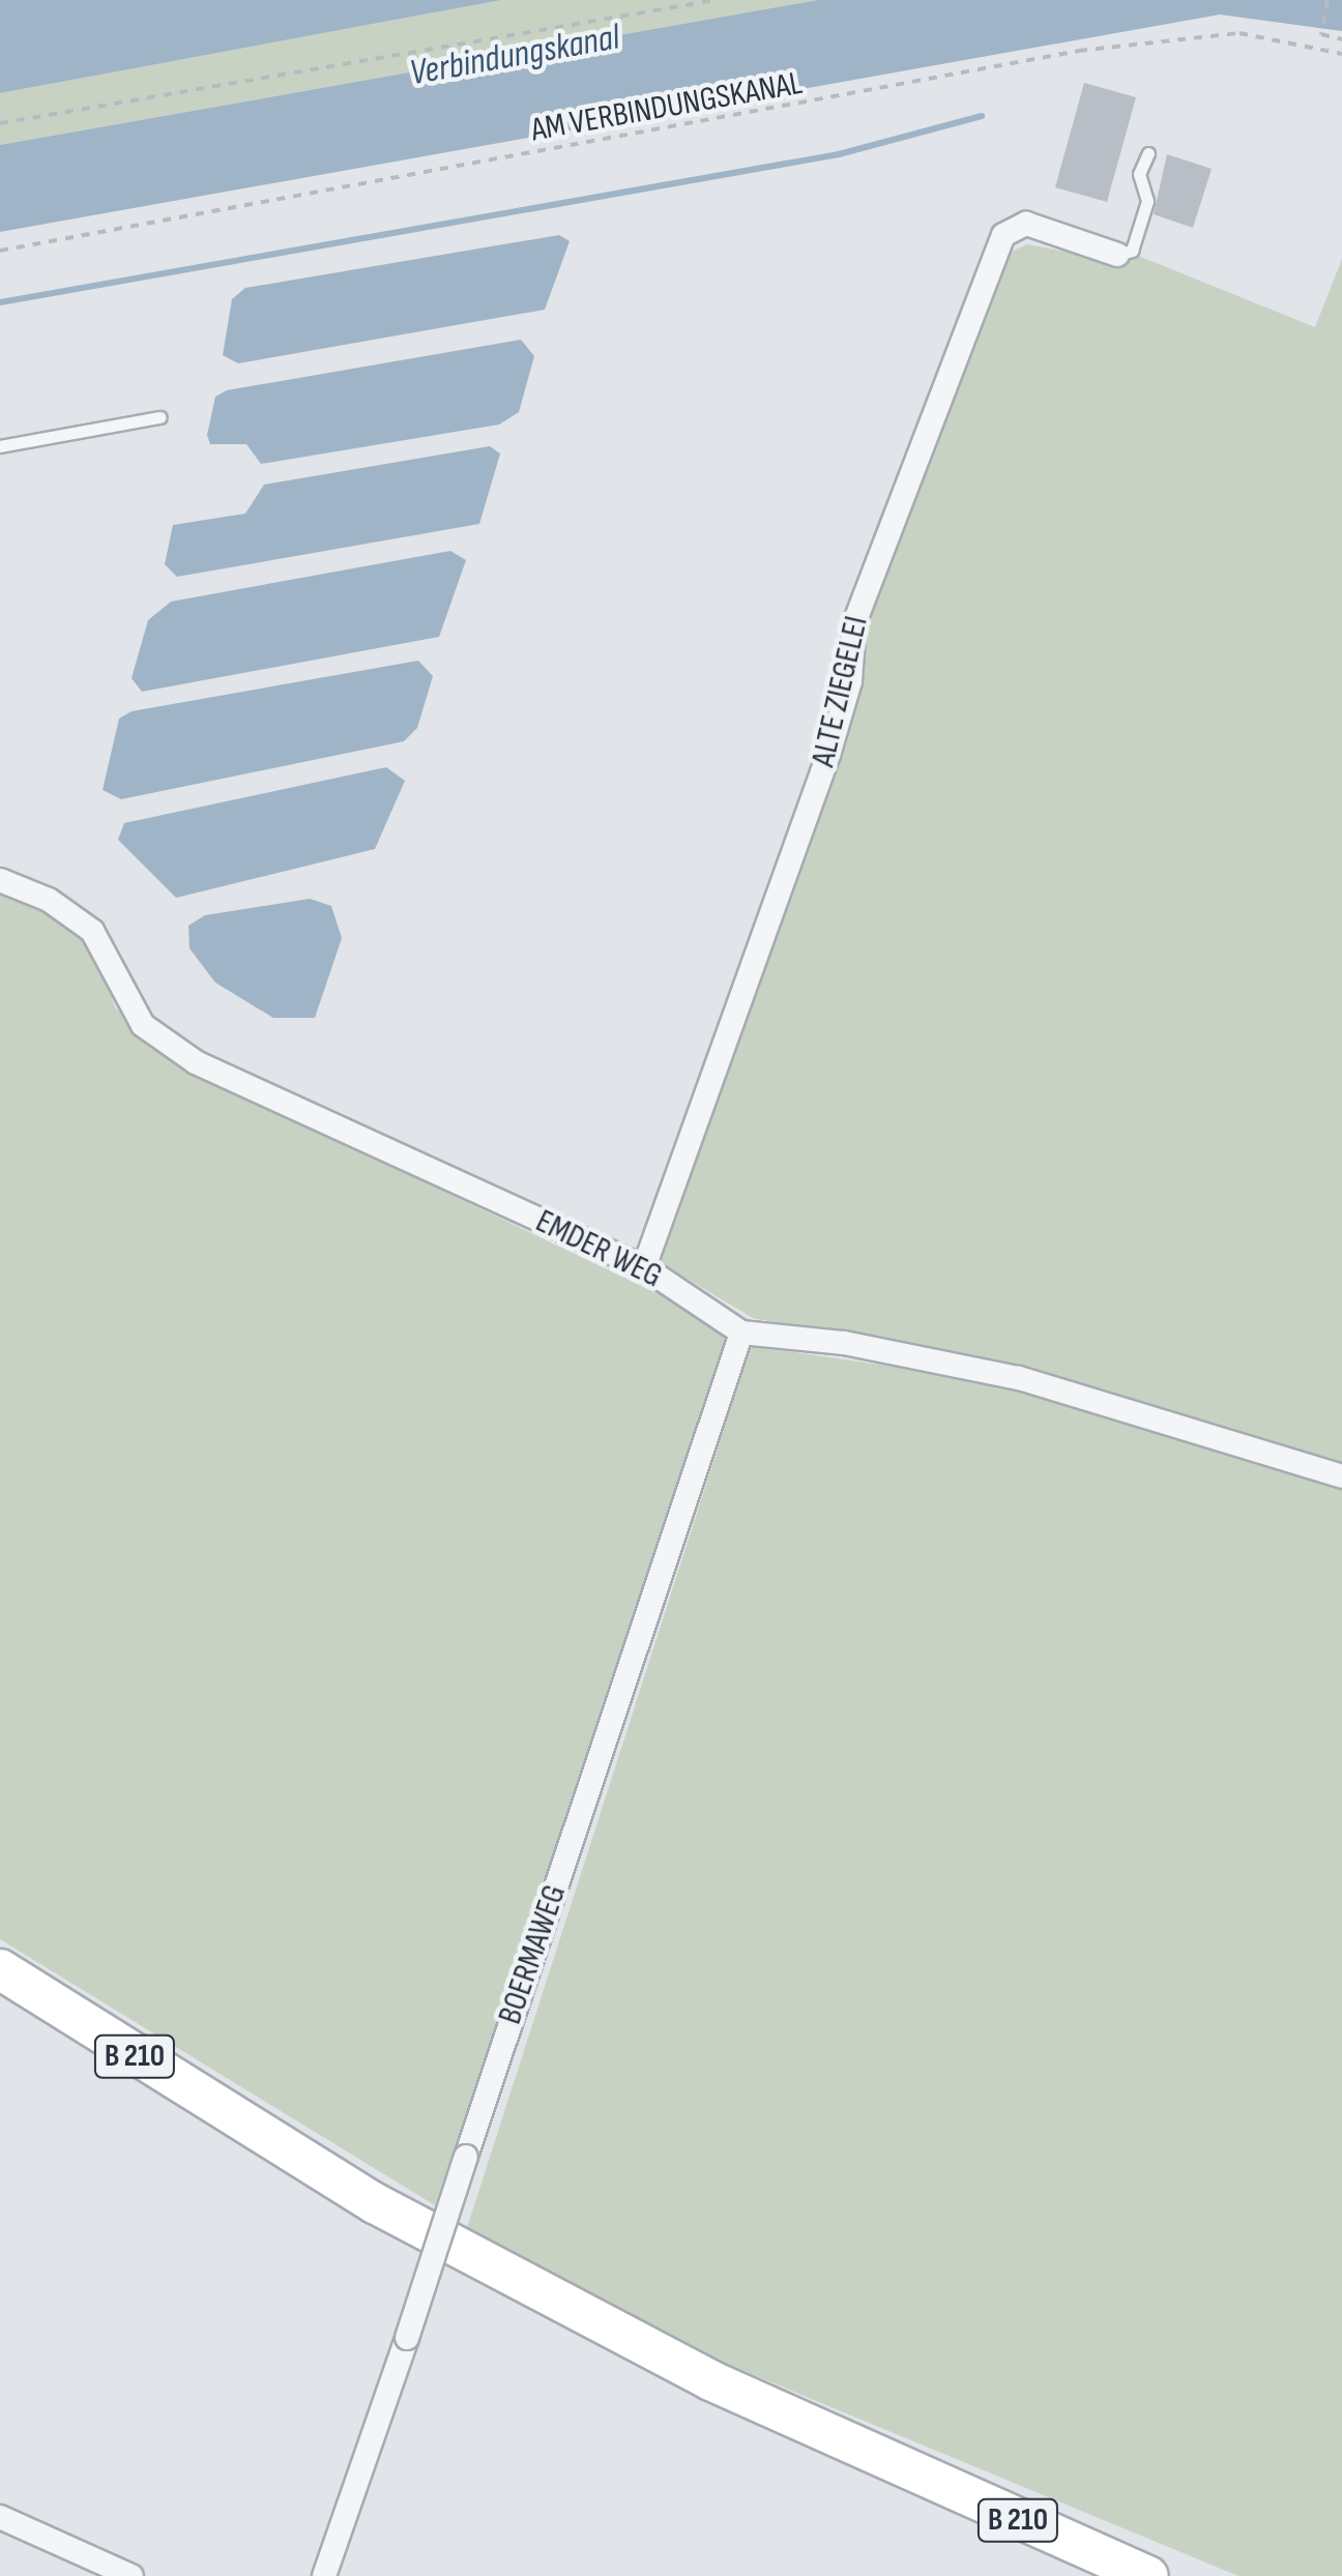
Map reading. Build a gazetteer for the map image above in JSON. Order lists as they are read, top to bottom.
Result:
{
  "streets": {
    "main road": ["B 210"],
    "street": ["ALTE ZIEGELEI", "EMDER WEG", "BOERMAWEG"],
    "path": ["AM VERBINDUNGSKANAL"]
  },
  "crossings": [
    ["ALTE ZIEGELEI", "EMDER WEG"],
    ["EMDER WEG", "BOERMAWEG"]
  ],
  "water": ["Verbindungskanal"]
}
